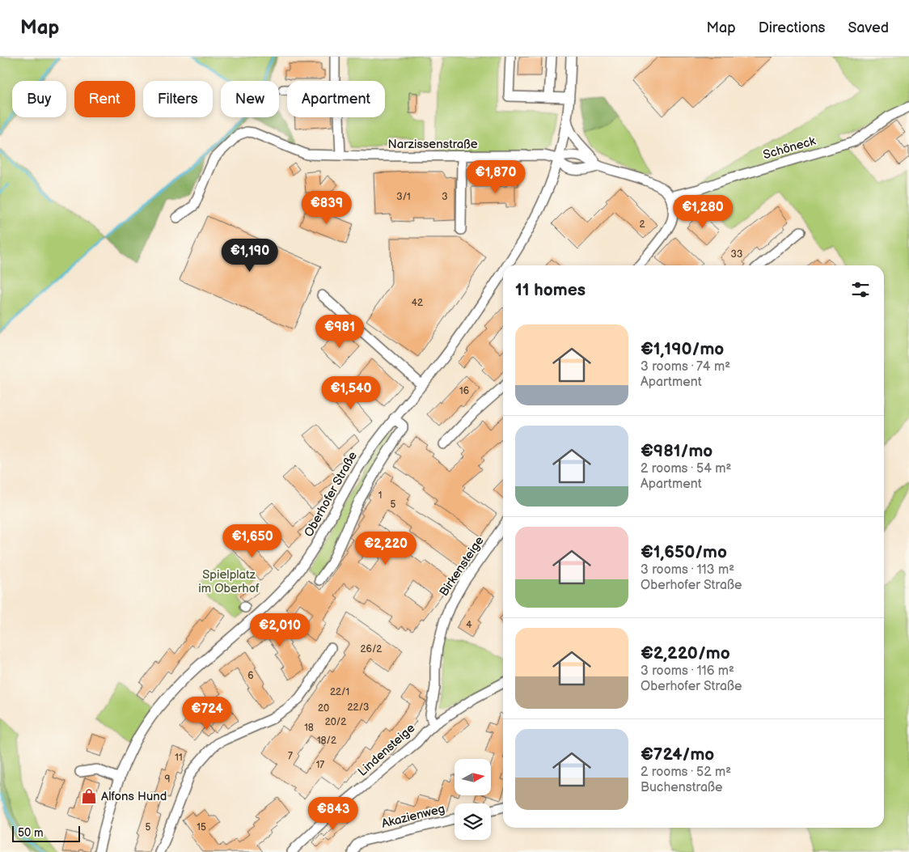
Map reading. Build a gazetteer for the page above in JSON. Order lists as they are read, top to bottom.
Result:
{
  "streets": {
    "street": [
      "Narzissenstraße",
      "Schöneck",
      "Oberhofer Straße",
      "Birkensteige",
      "Lindensteige",
      "Akazienweg"
    ]
  },
  "crossings": [
    ["Narzissenstraße", "Oberhofer Straße"],
    ["Birkensteige", "Lindensteige"]
  ],
  "parks": ["Spielplatz im Oberhof"],
  "places": {
    "shop": ["Alfons Hund"]
  },
  "house_numbers": [
    "3/1",
    "3",
    "2",
    "33",
    "42",
    "16",
    "1",
    "5",
    "4",
    "26/2",
    "6",
    "22/1",
    "22/3",
    "20",
    "20/2",
    "18",
    "18/2",
    "7",
    "11",
    "17",
    "9",
    "5",
    "15"
  ],
  "scale_bar": "50 m",
  "north": "right",
  "page": {
    "header": "Map",
    "nav": ["Map", "Directions", "Saved"],
    "chip": [
      "Buy",
      "Rent",
      "Filters",
      "New",
      "Apartment"
    ],
    "price": [
      "€1,870",
      "€839",
      "€1,280",
      "€1,190",
      "€981",
      "€1,540",
      "€1,650",
      "€2,220",
      "€2,010",
      "€724",
      "€843"
    ],
    "heading": "11 homes",
    "list": [
      {
        "name": "€1,190/mo",
        "note": "3 rooms · 74 m² · Apartment"
      },
      {
        "name": "€981/mo",
        "note": "2 rooms · 54 m² · Apartment"
      },
      {
        "name": "€1,650/mo",
        "note": "3 rooms · 113 m² · Oberhofer Straße"
      },
      {
        "name": "€2,220/mo",
        "note": "3 rooms · 116 m² · Oberhofer Straße"
      },
      {
        "name": "€724/mo",
        "note": "2 rooms · 52 m² · Buchenstraße"
      }
    ],
    "scale": "50 m"
  }
}
